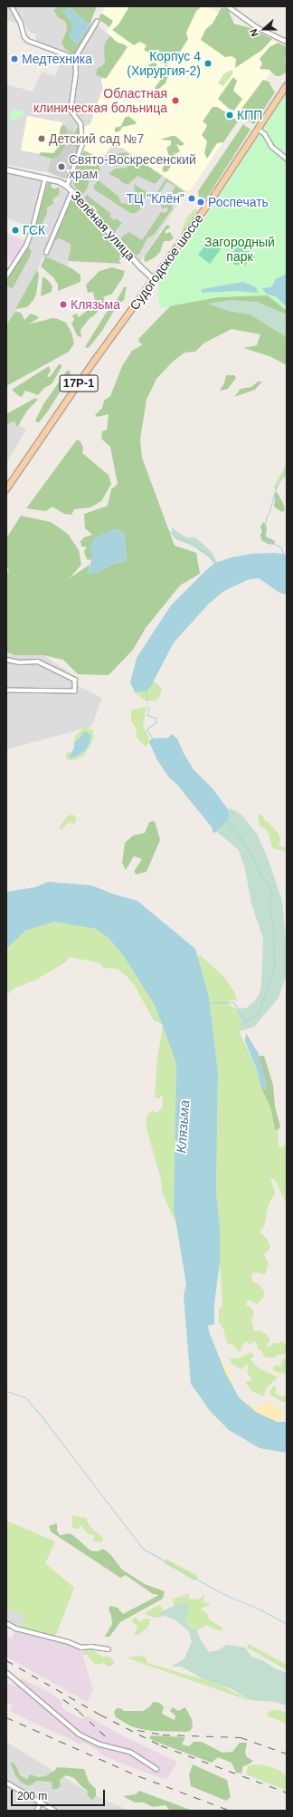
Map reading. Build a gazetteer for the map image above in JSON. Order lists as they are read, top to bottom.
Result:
{
  "streets": {
    "main road": ["Судогодское шоссе", "17Р-1"],
    "street": ["Зелёная улица"]
  },
  "crossings": [
    ["Зелёная улица", "Судогодское шоссе"]
  ],
  "water": ["Клязьма"],
  "parks": ["Загородный парк"],
  "places": [
    "Медтехника",
    "Корпус 4 (Хирургия-2)",
    "Областная клиническая больница",
    "КПП",
    "Детский сад №7",
    "Свято-Воскресенский храм",
    "ТЦ \"Клён\"",
    "Роспечать",
    "ГСК",
    "Клязьма"
  ],
  "scale_bar": "200 m",
  "north": "left"
}
